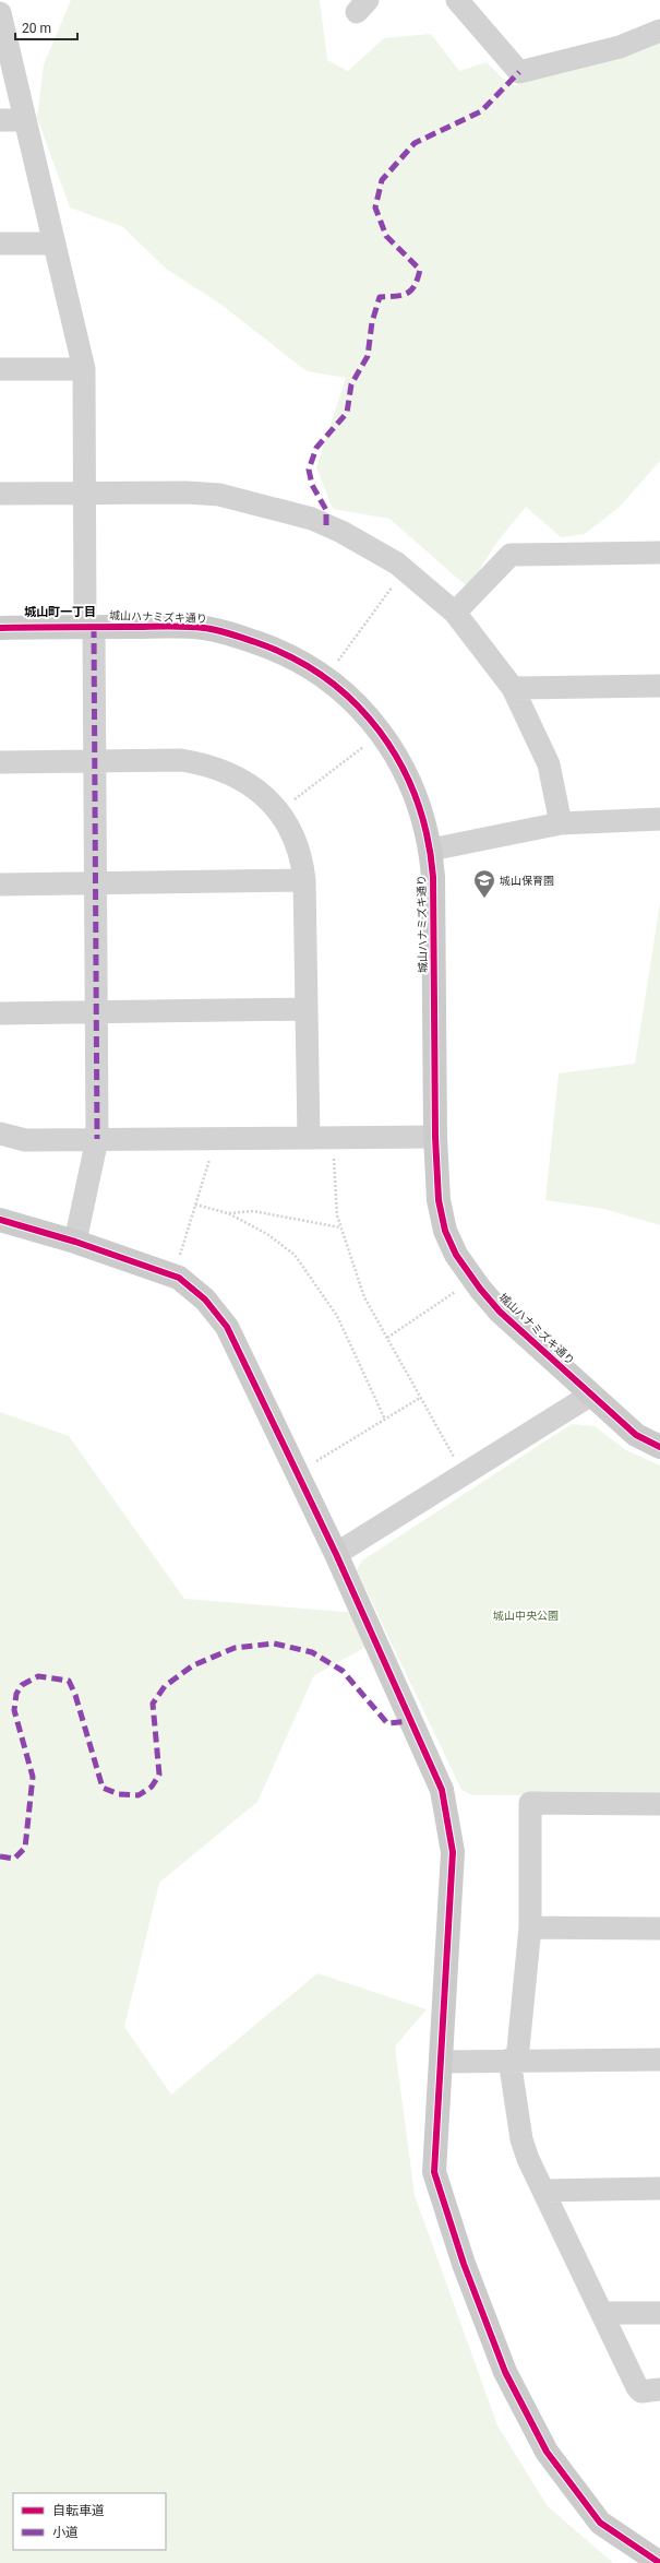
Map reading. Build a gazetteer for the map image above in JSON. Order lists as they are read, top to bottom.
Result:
{
  "streets": {
    "street": ["城山ハナミズキ通り"]
  },
  "districts": ["城山町一丁目"],
  "parks": ["城山中央公園"],
  "places": {
    "school or university": ["城山保育園"]
  },
  "legend": ["自転車道", "小道"],
  "scale_bar": "20 m"
}
